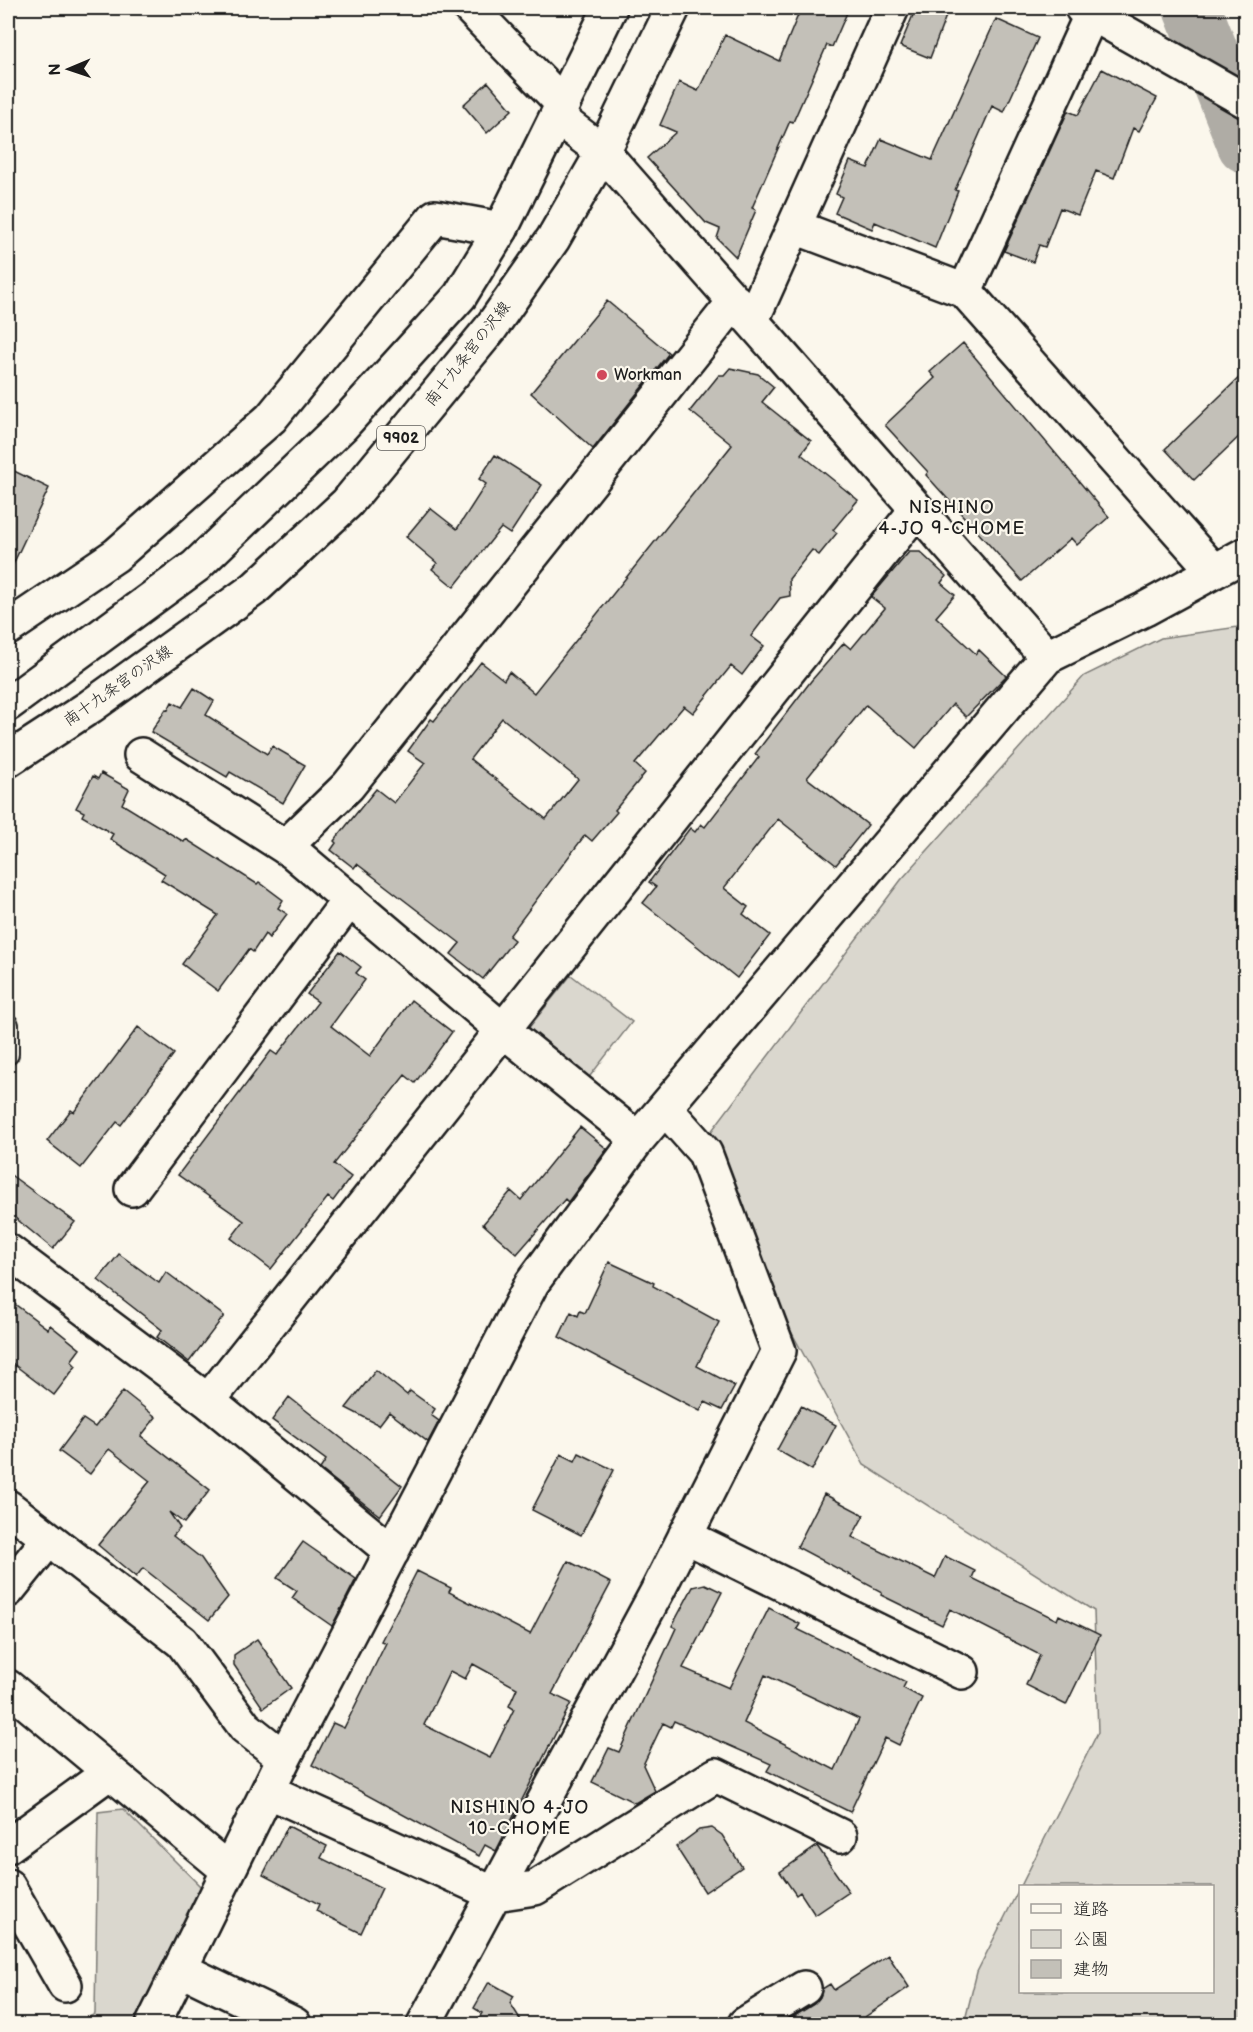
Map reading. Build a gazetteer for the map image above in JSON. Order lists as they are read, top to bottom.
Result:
{
  "streets": {
    "street": ["南十九条宮の沢線", "9902"]
  },
  "districts": ["NISHINO 4-JO 9-CHOME", "NISHINO 4-JO 10-CHOME"],
  "places": ["Workman"],
  "legend": ["道路", "公園", "建物"],
  "north": "left"
}
